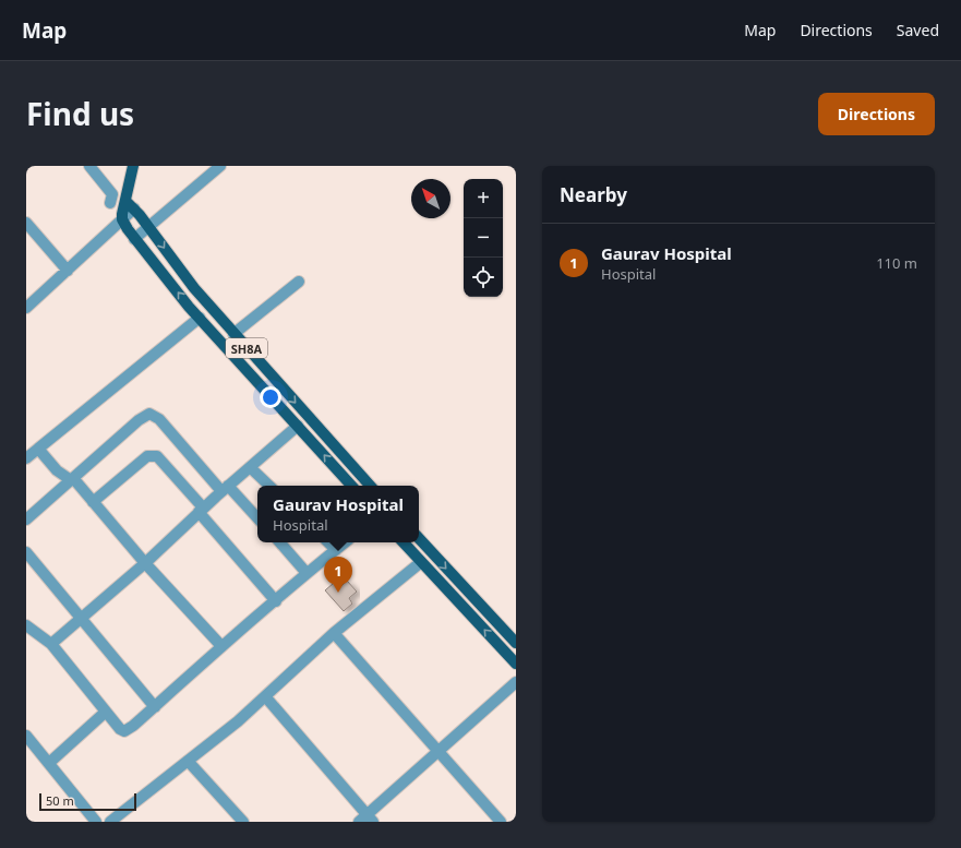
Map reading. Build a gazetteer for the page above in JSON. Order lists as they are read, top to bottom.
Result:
{
  "streets": {
    "main road": ["SH8A"]
  },
  "scale_bar": "50 m",
  "north": "top left",
  "page": {
    "header": "Map",
    "nav": ["Map", "Directions", "Saved"],
    "title": "Find us",
    "buttons": "Directions",
    "heading": "Nearby",
    "map_buttons": ["+", "−"],
    "list": [
      {
        "mark": "1",
        "name": "Gaurav Hospital",
        "note": "Hospital",
        "value": "110 m"
      }
    ],
    "popup": ["Gaurav Hospital", "Hospital"],
    "pins": "1",
    "scale": "50 m"
  }
}
